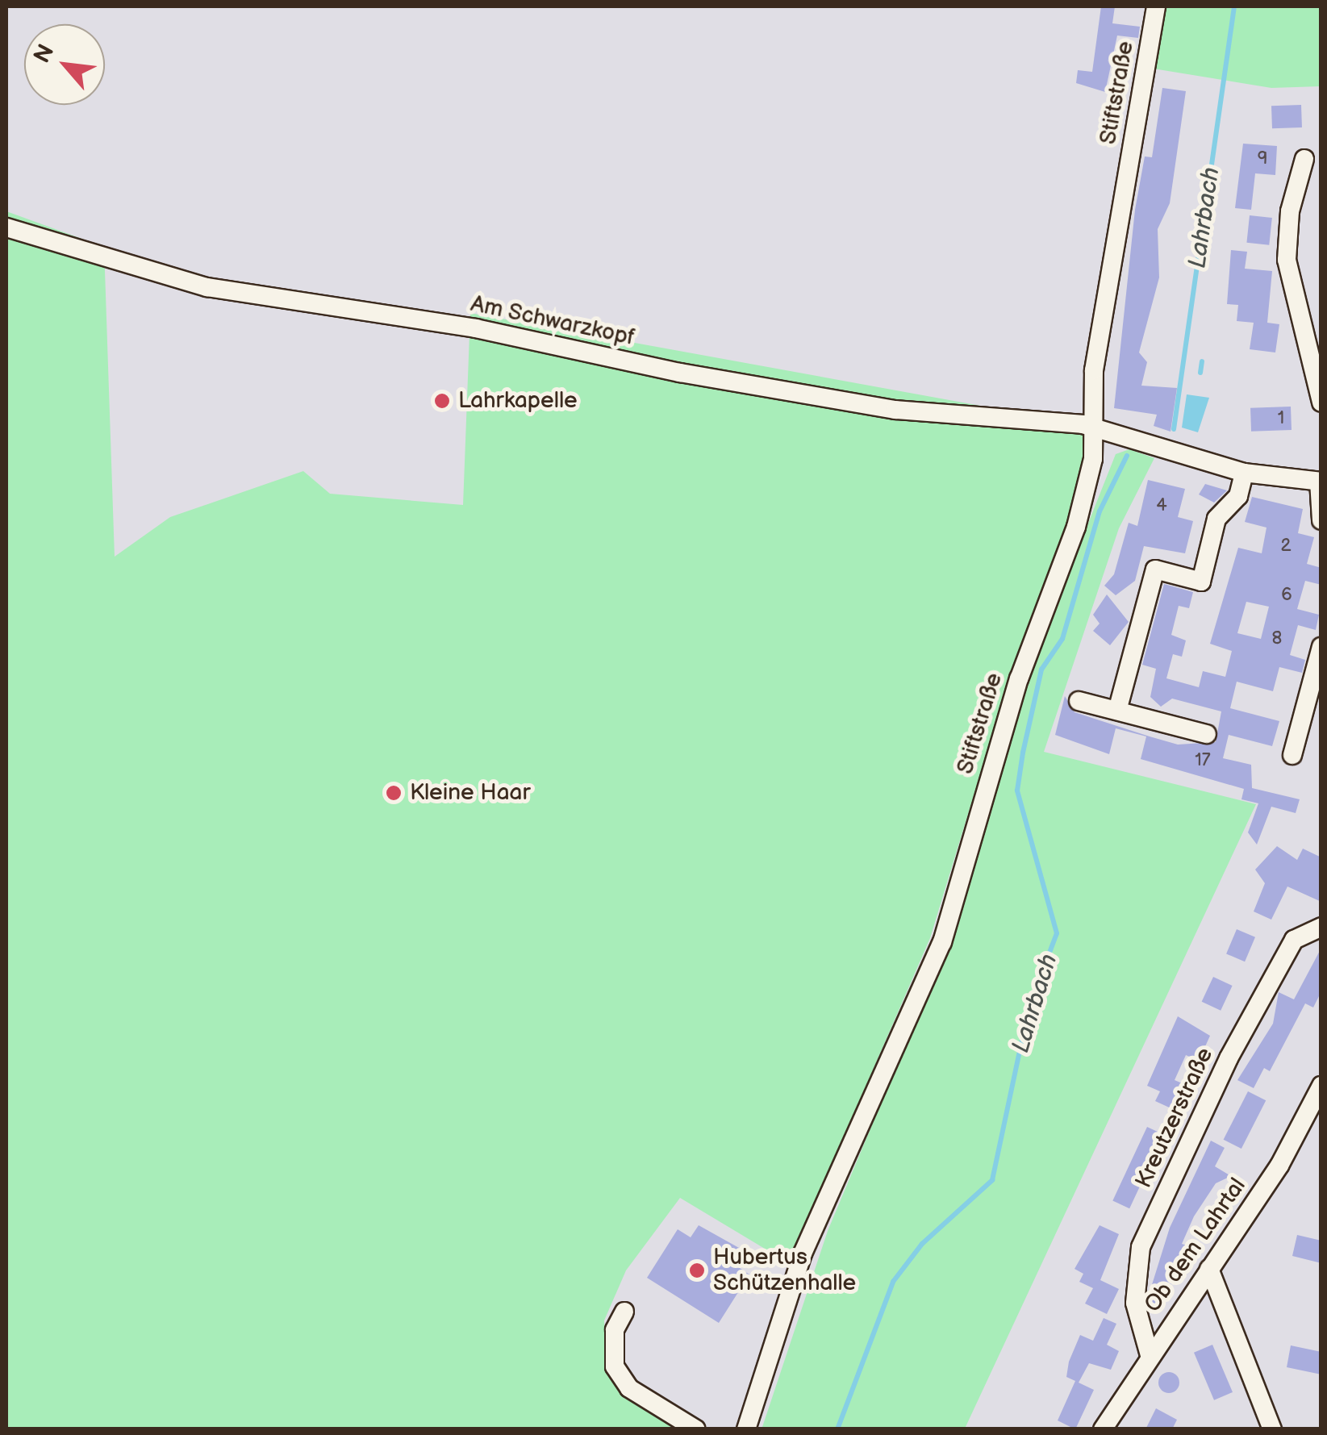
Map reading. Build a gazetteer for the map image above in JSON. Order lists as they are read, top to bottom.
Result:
{
  "streets": {
    "street": [
      "Stiftstraße",
      "Am Schwarzkopf",
      "Kreutzerstraße",
      "Ob dem Lahrtal"
    ]
  },
  "crossings": [
    ["Stiftstraße", "Am Schwarzkopf"],
    ["Kreutzerstraße", "Ob dem Lahrtal"]
  ],
  "water": ["Lahrbach"],
  "places": ["Lahrkapelle", "Kleine Haar", "Hubertus Schützenhalle"],
  "house_numbers": [
    "9",
    "1",
    "4",
    "2",
    "6",
    "8",
    "17"
  ],
  "north": "top left"
}
